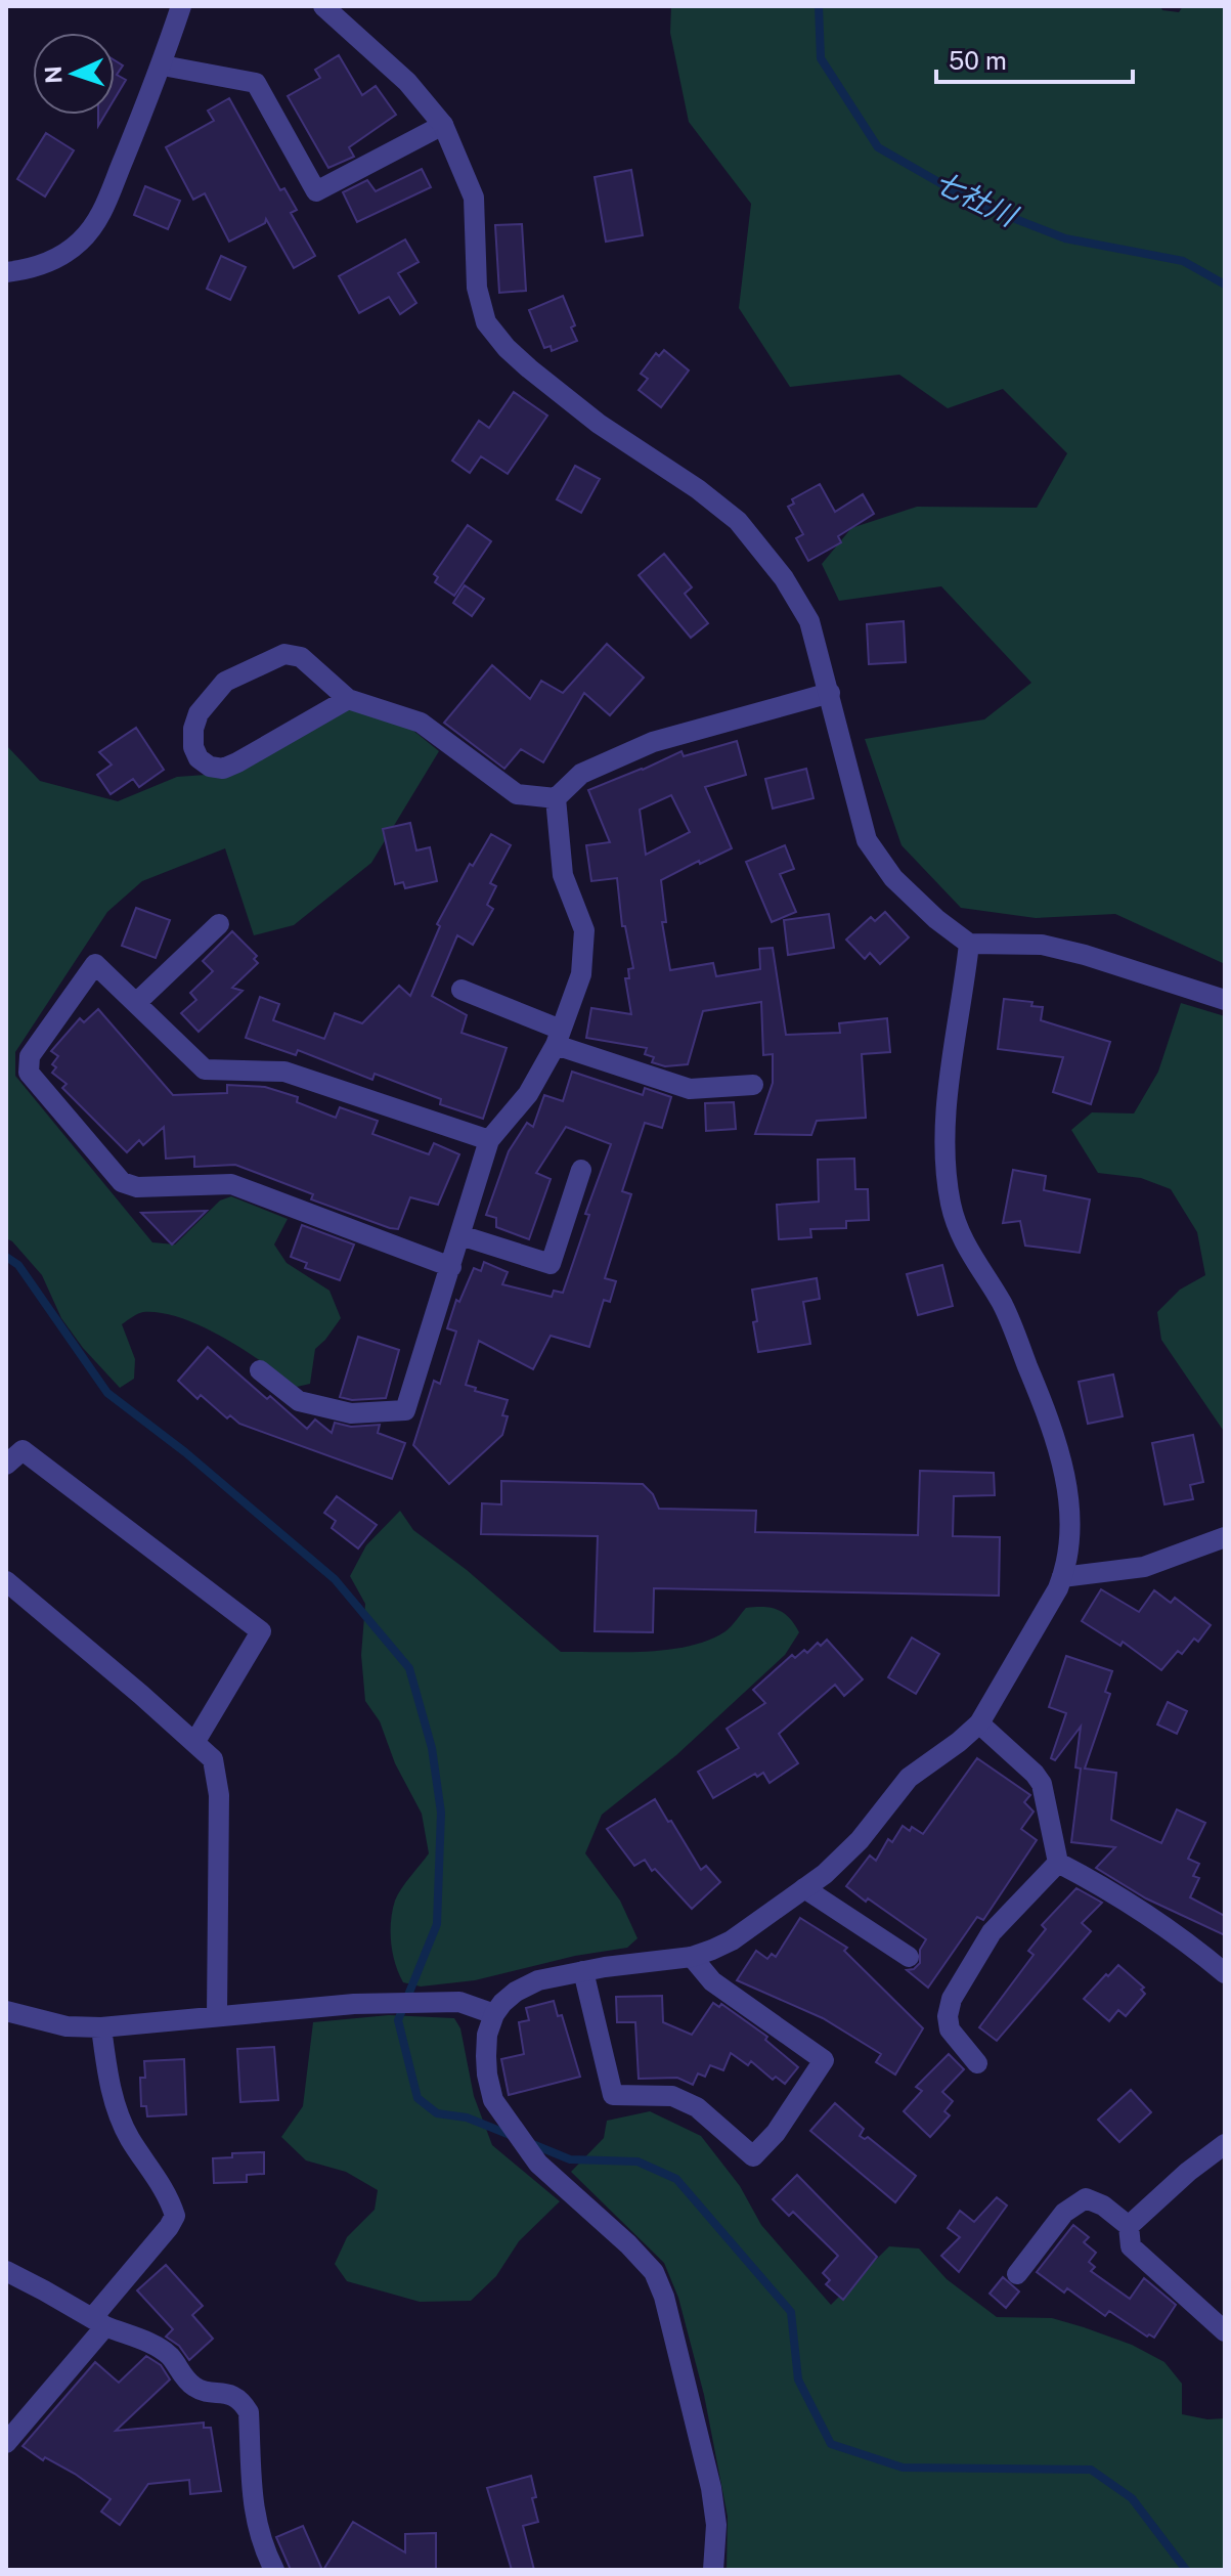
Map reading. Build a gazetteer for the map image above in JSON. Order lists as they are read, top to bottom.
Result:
{
  "water": ["七社川"],
  "scale_bar": "50 m",
  "north": "left"
}
